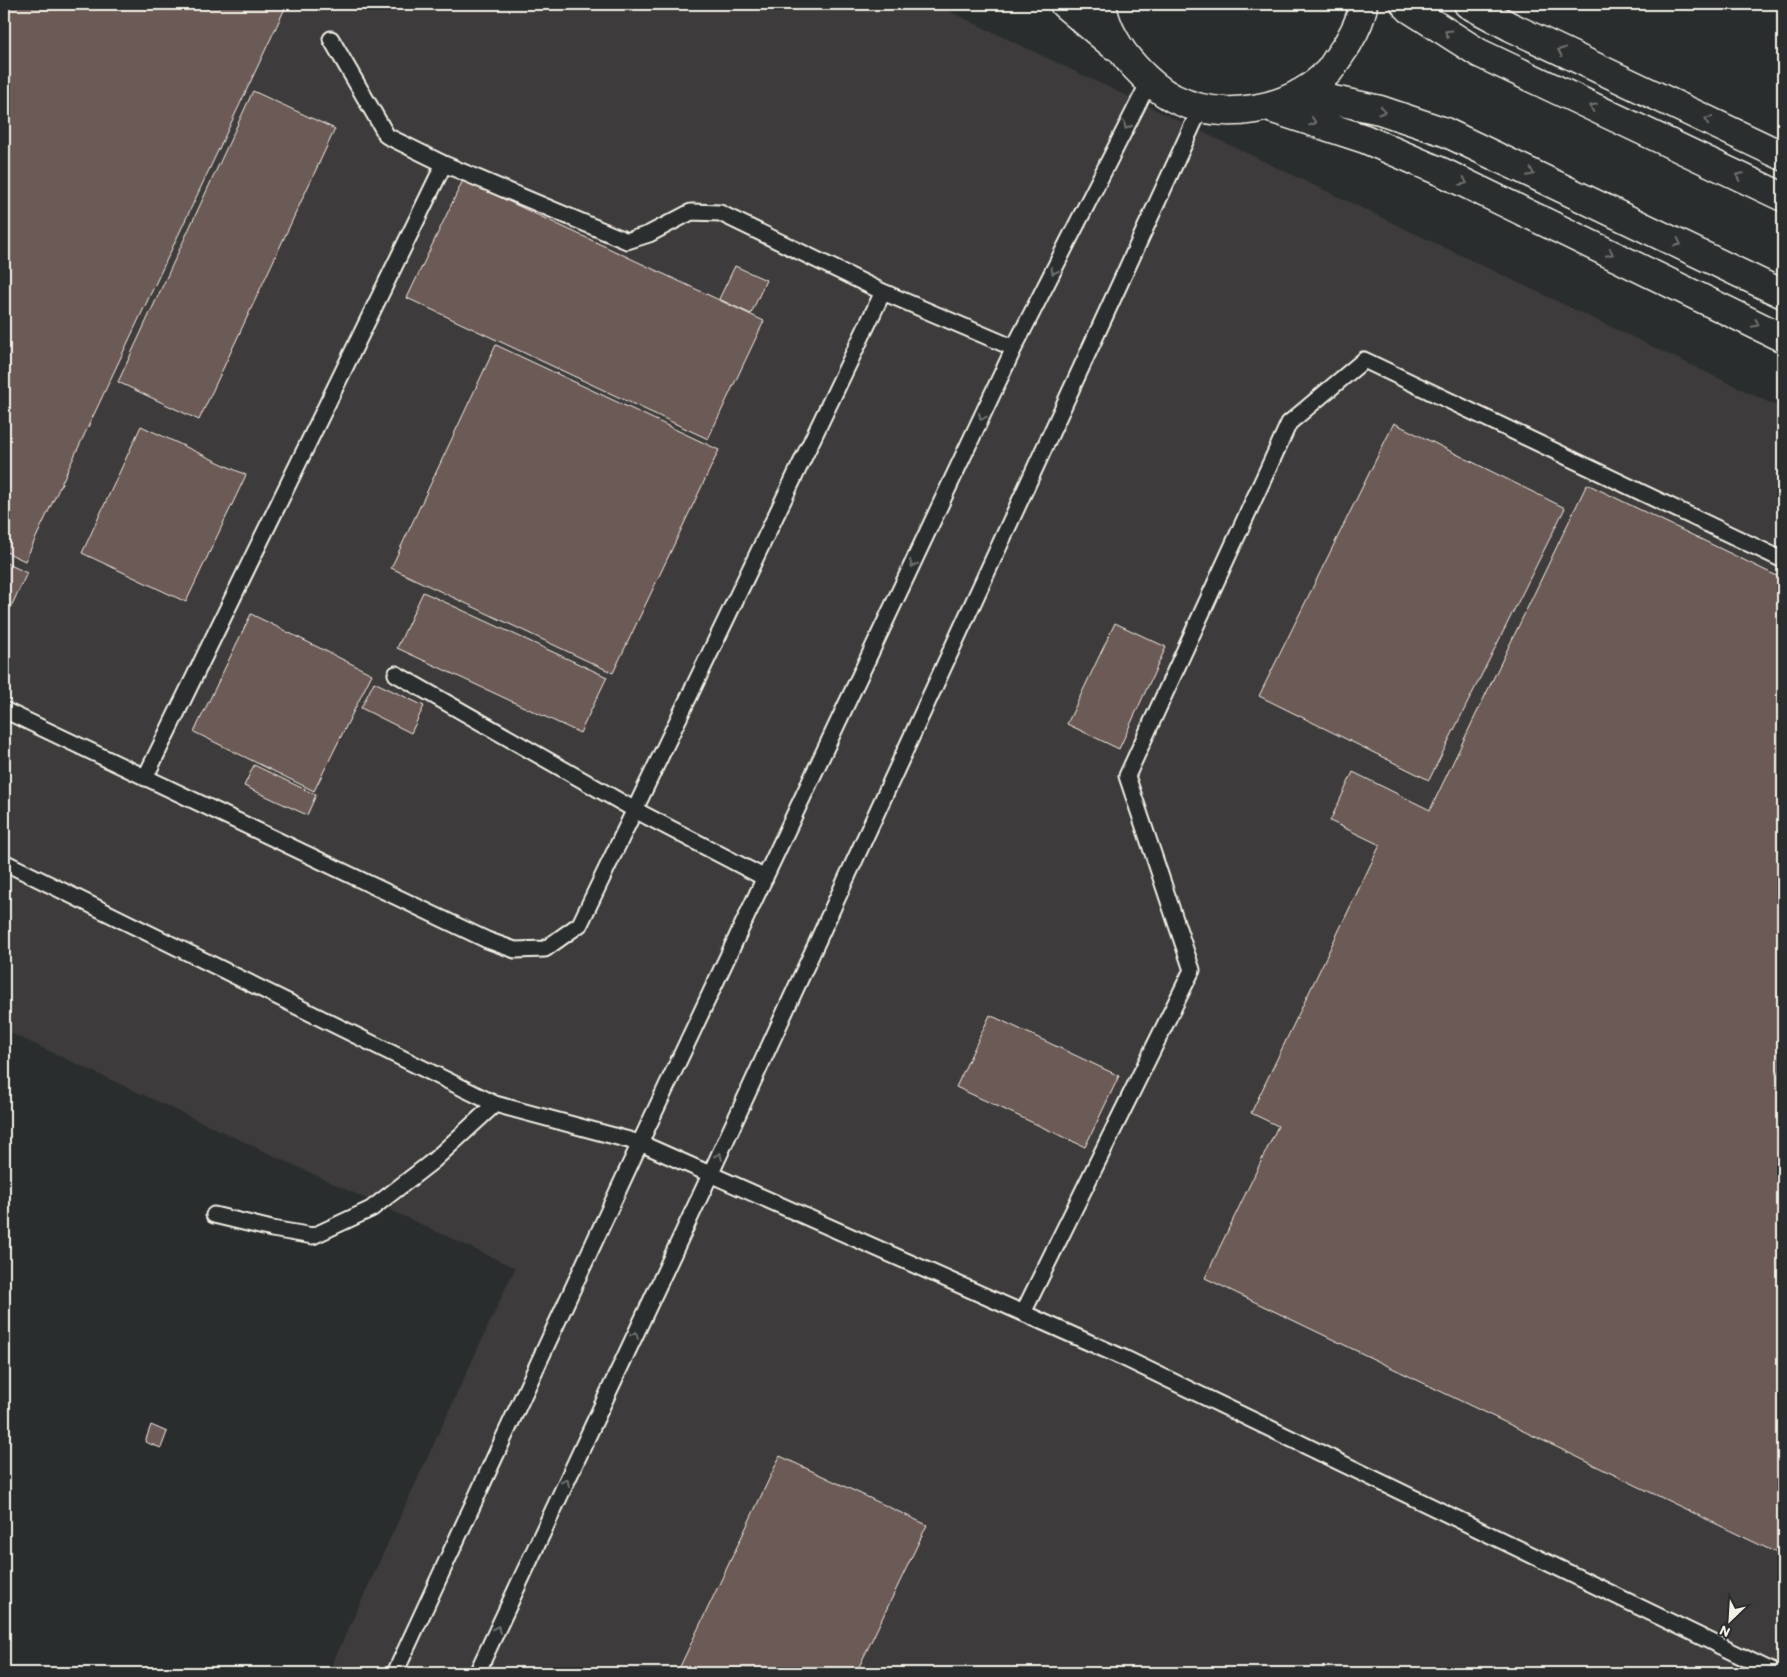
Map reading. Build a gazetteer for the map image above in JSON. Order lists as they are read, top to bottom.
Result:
{
  "north": "bottom left"
}
